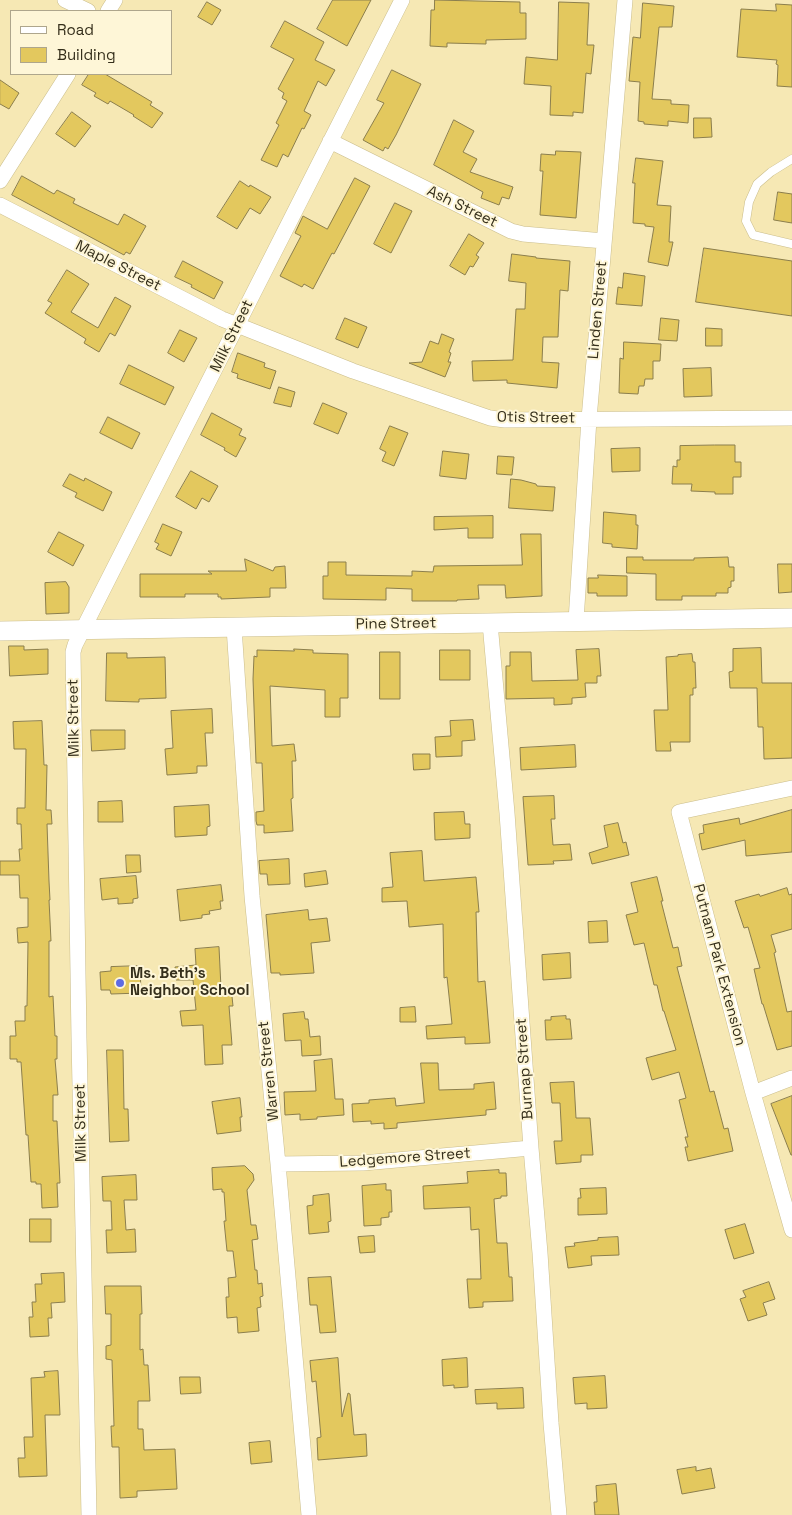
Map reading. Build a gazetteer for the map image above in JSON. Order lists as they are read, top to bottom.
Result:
{
  "streets": {
    "street": [
      "Ash Street",
      "Maple Street",
      "Linden Street",
      "Milk Street",
      "Otis Street",
      "Pine Street",
      "Putnam Park Extension",
      "Burnap Street",
      "Warren Street",
      "Ledgemore Street"
    ]
  },
  "crossings": [
    ["Ash Street", "Linden Street"],
    ["Ash Street", "Milk Street"],
    ["Maple Street", "Milk Street"],
    ["Maple Street", "Otis Street"],
    ["Linden Street", "Otis Street"],
    ["Linden Street", "Pine Street"],
    ["Milk Street", "Otis Street"],
    ["Milk Street", "Pine Street"],
    ["Pine Street", "Burnap Street"],
    ["Pine Street", "Warren Street"],
    ["Burnap Street", "Ledgemore Street"],
    ["Warren Street", "Ledgemore Street"]
  ],
  "places": ["Ms. Beth's Neighbor School"],
  "legend": ["Road", "Building"]
}
